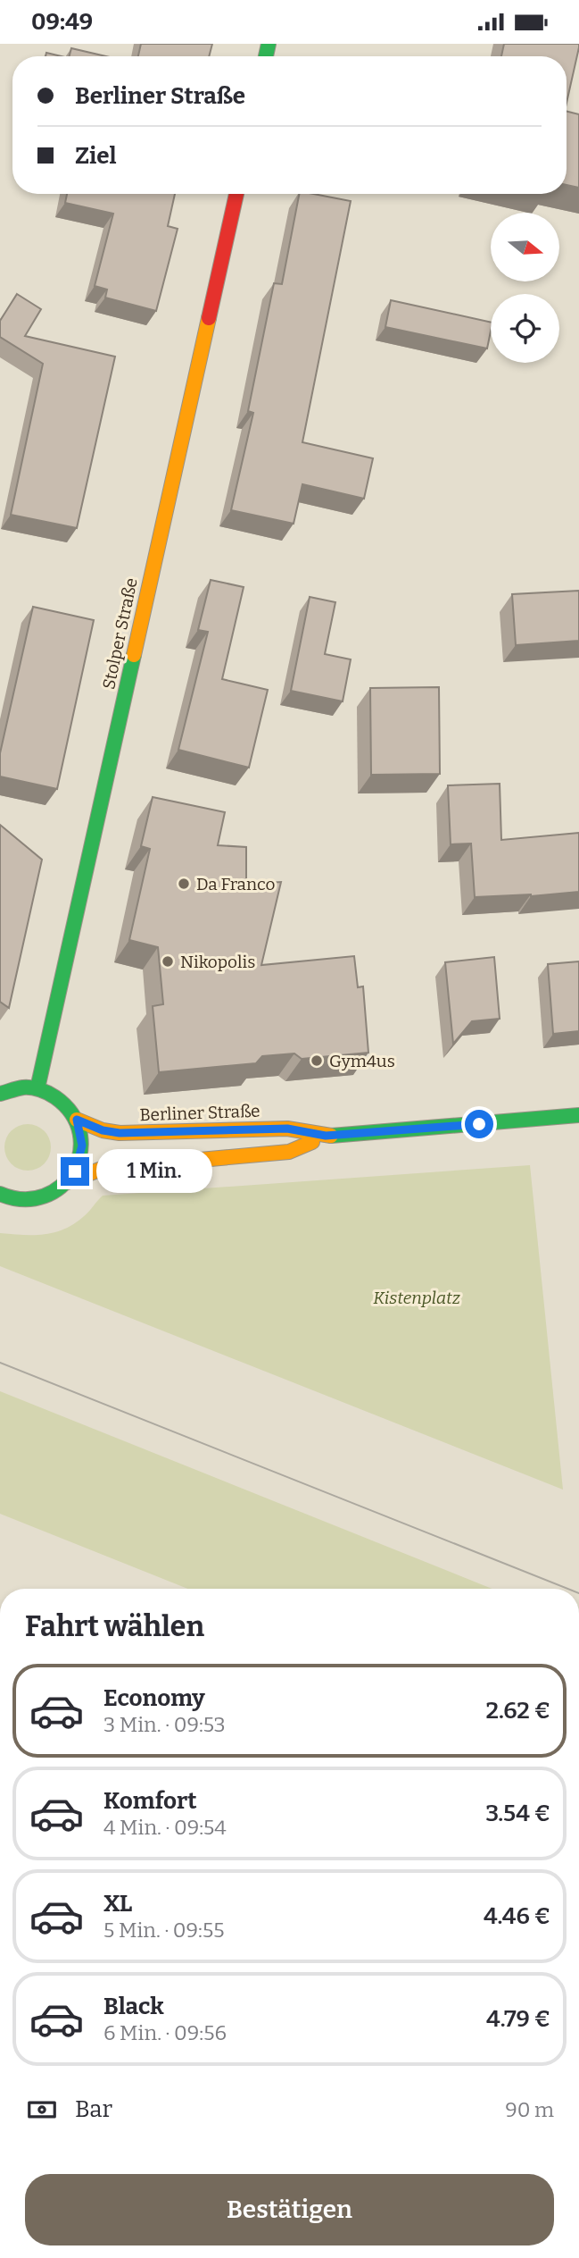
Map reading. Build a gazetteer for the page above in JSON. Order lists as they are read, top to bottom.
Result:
{
  "streets": {
    "main road": ["Stolper Straße", "Berliner Straße"]
  },
  "parks": ["Kistenplatz"],
  "places": ["Da Franco", "Nikopolis", "Gym4us"],
  "north": "right",
  "page": {
    "status": "09:49",
    "banner": ["Berliner Straße", "Ziel"],
    "bubble": "1 Min.",
    "heading": "Fahrt wählen",
    "list": [
      {
        "name": "Economy",
        "note": "3 Min. · 09:53",
        "value": "2.62 €"
      },
      {
        "name": "Komfort",
        "note": "4 Min. · 09:54",
        "value": "3.54 €"
      },
      {
        "name": "XL",
        "note": "5 Min. · 09:55",
        "value": "4.46 €"
      },
      {
        "name": "Black",
        "note": "6 Min. · 09:56",
        "value": "4.79 €"
      }
    ],
    "pay": ["Bar", "90 m"],
    "buttons": "Bestätigen"
  }
}
